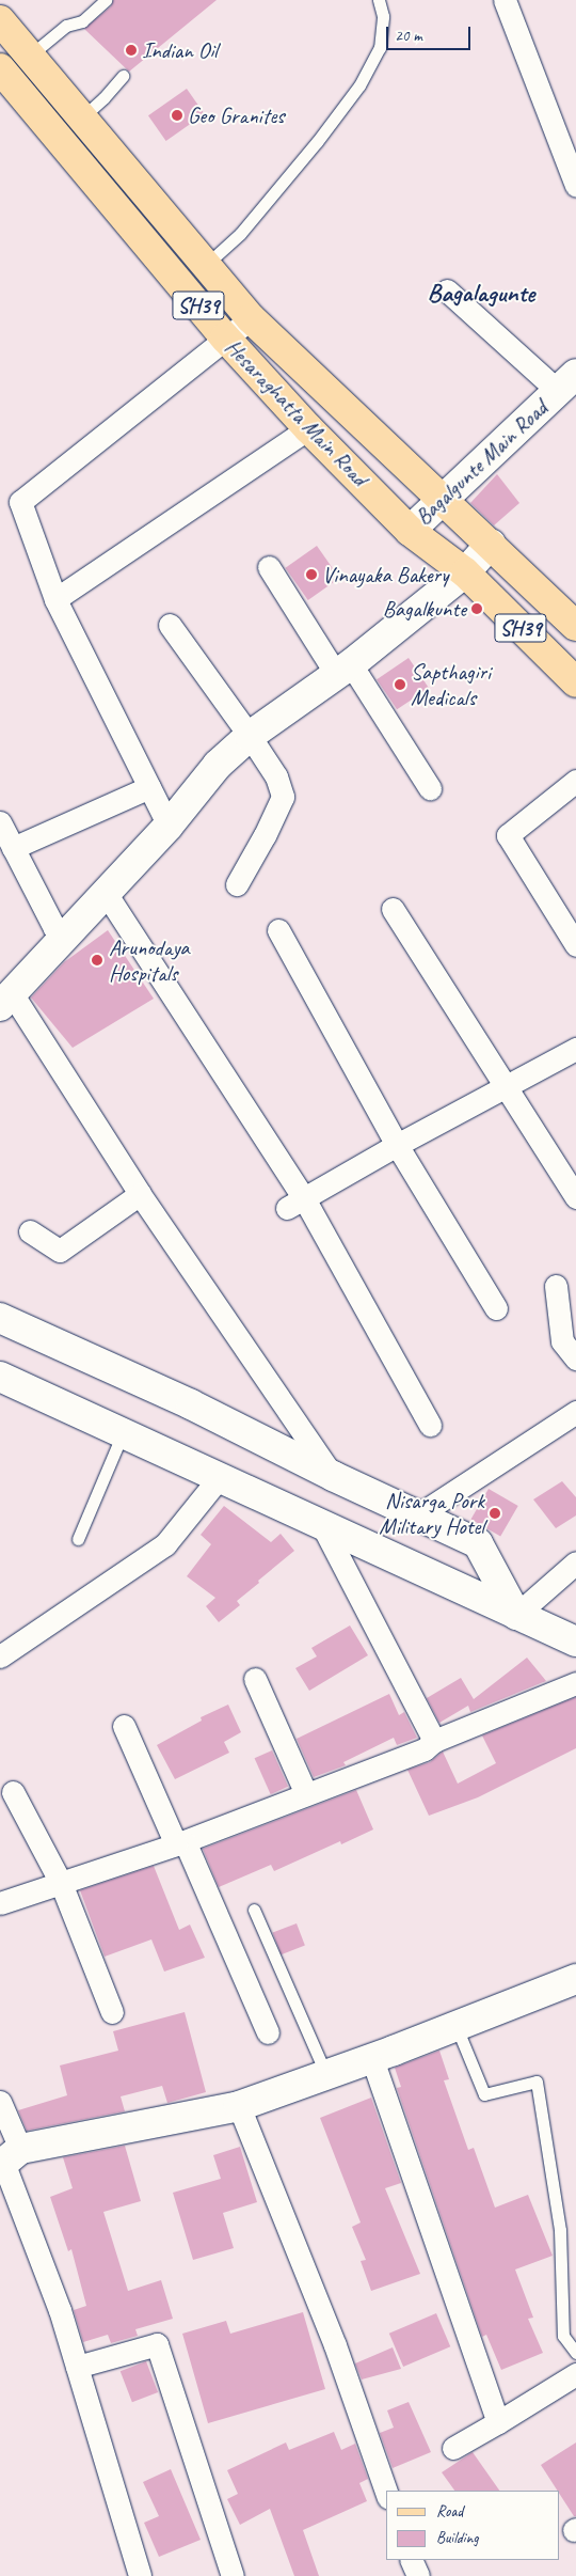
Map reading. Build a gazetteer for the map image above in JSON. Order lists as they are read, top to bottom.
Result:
{
  "streets": {
    "main road": ["SH39", "Hesaraghatta Main Road"],
    "street": ["Bagalgunte Main Road"]
  },
  "crossings": [
    ["Hesaraghatta Main Road", "Bagalgunte Main Road"]
  ],
  "districts": ["Bagalagunte"],
  "places": [
    "Indian Oil",
    "Geo Granites",
    "Vinayaka Bakery",
    "Bagalkunte",
    "Sapthagiri Medicals",
    "Arunodaya Hospitals",
    "Nisarga Pork Military Hotel"
  ],
  "legend": ["Road", "Building"],
  "scale_bar": "20 m"
}
